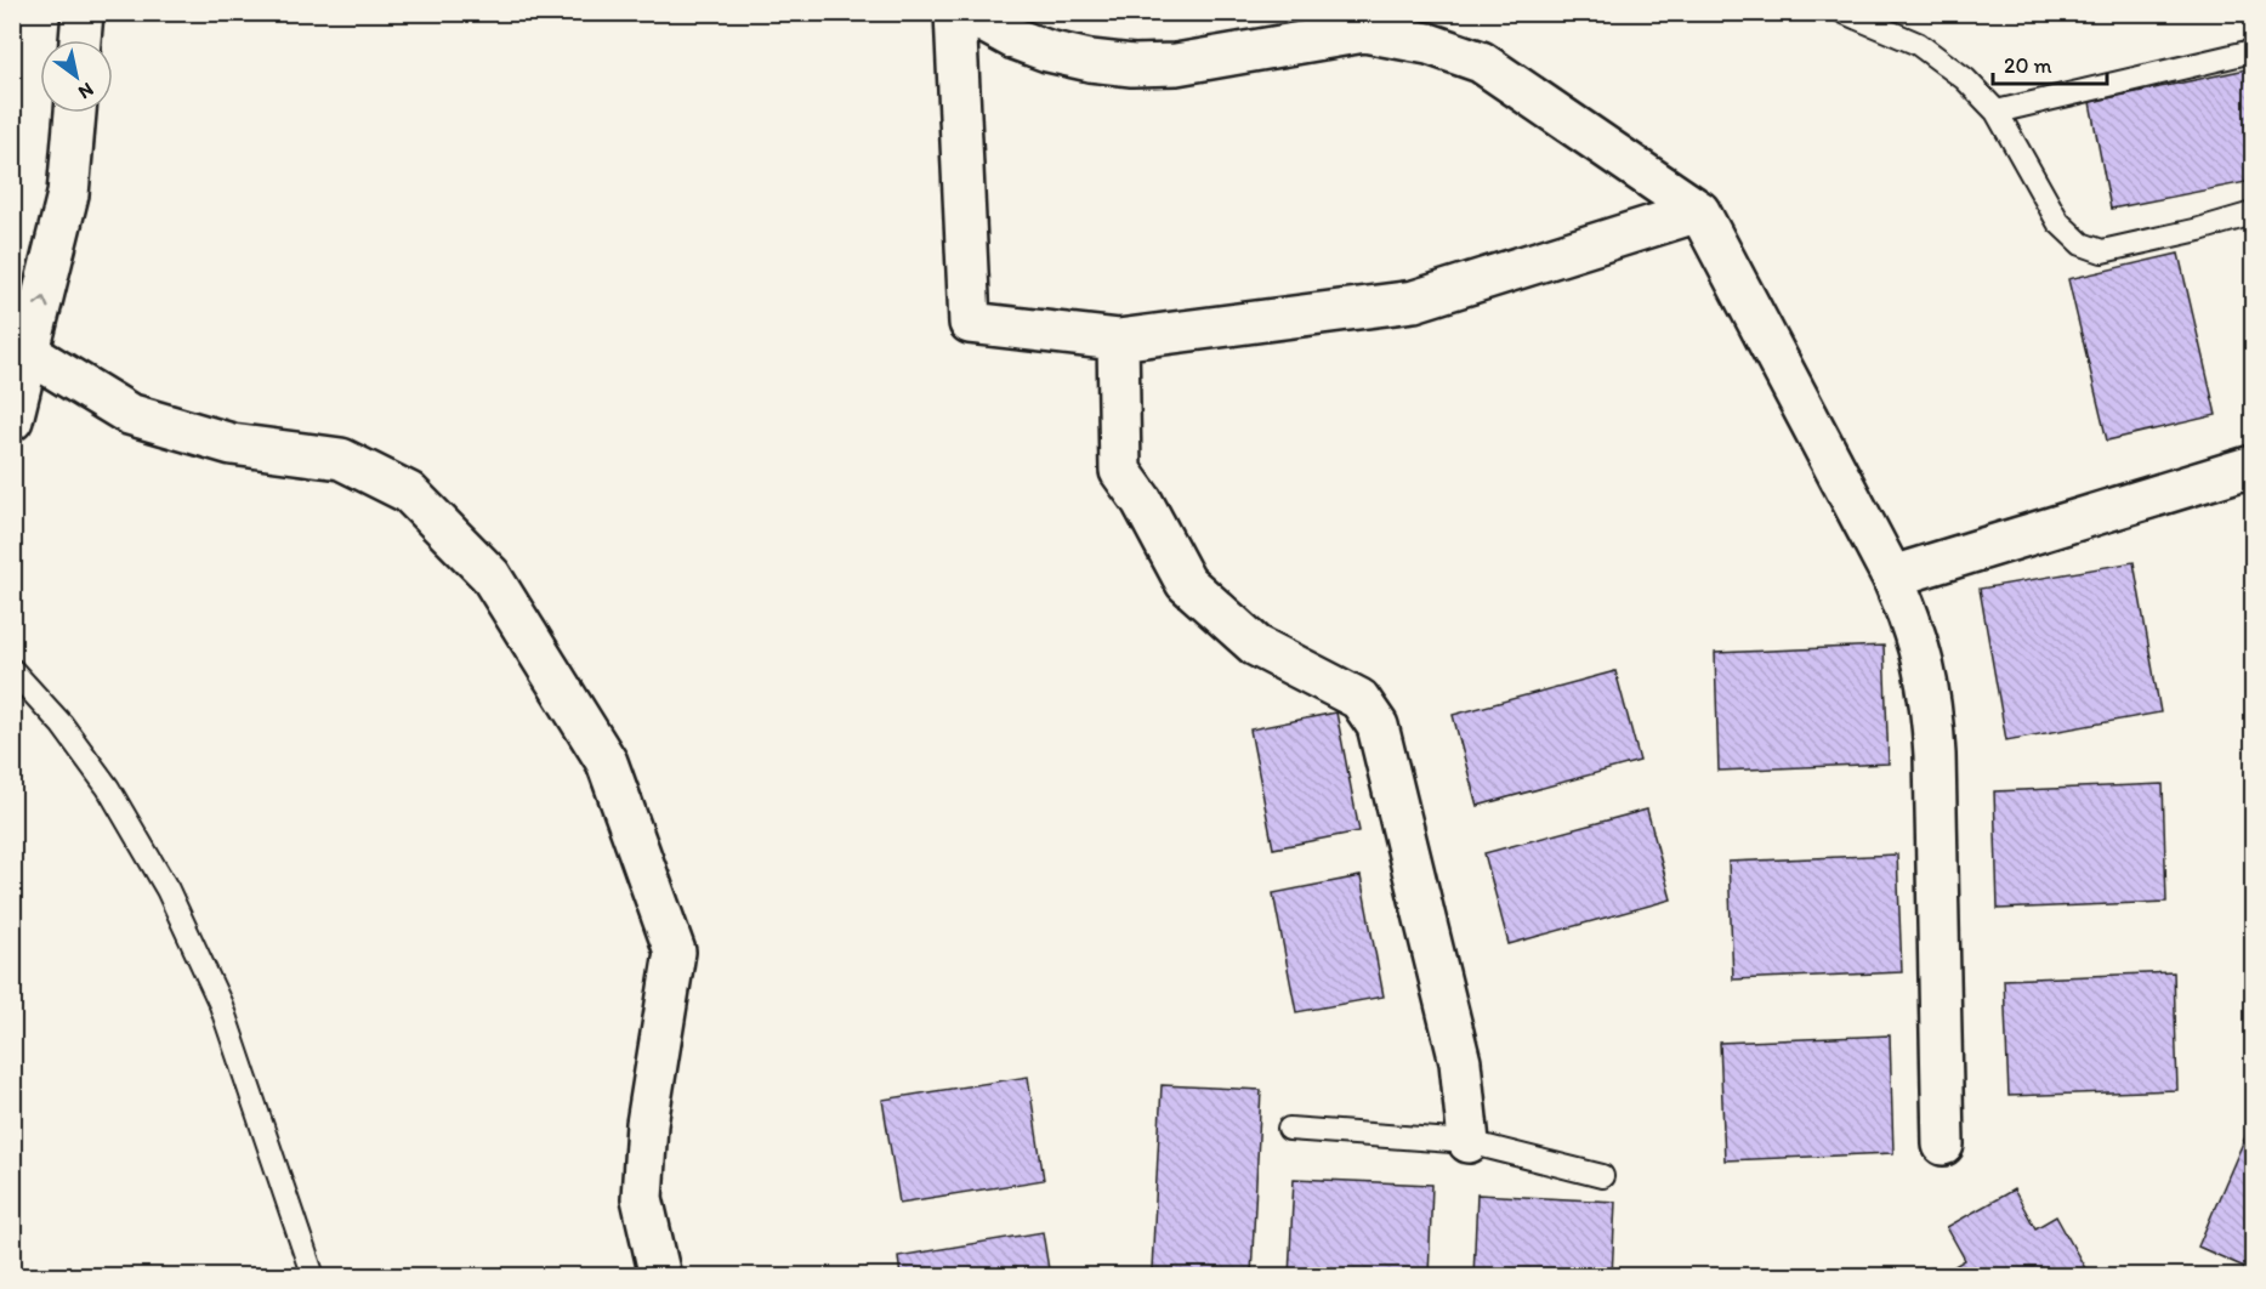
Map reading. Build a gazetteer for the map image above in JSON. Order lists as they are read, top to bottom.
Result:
{
  "scale_bar": "20 m",
  "north": "bottom right"
}
